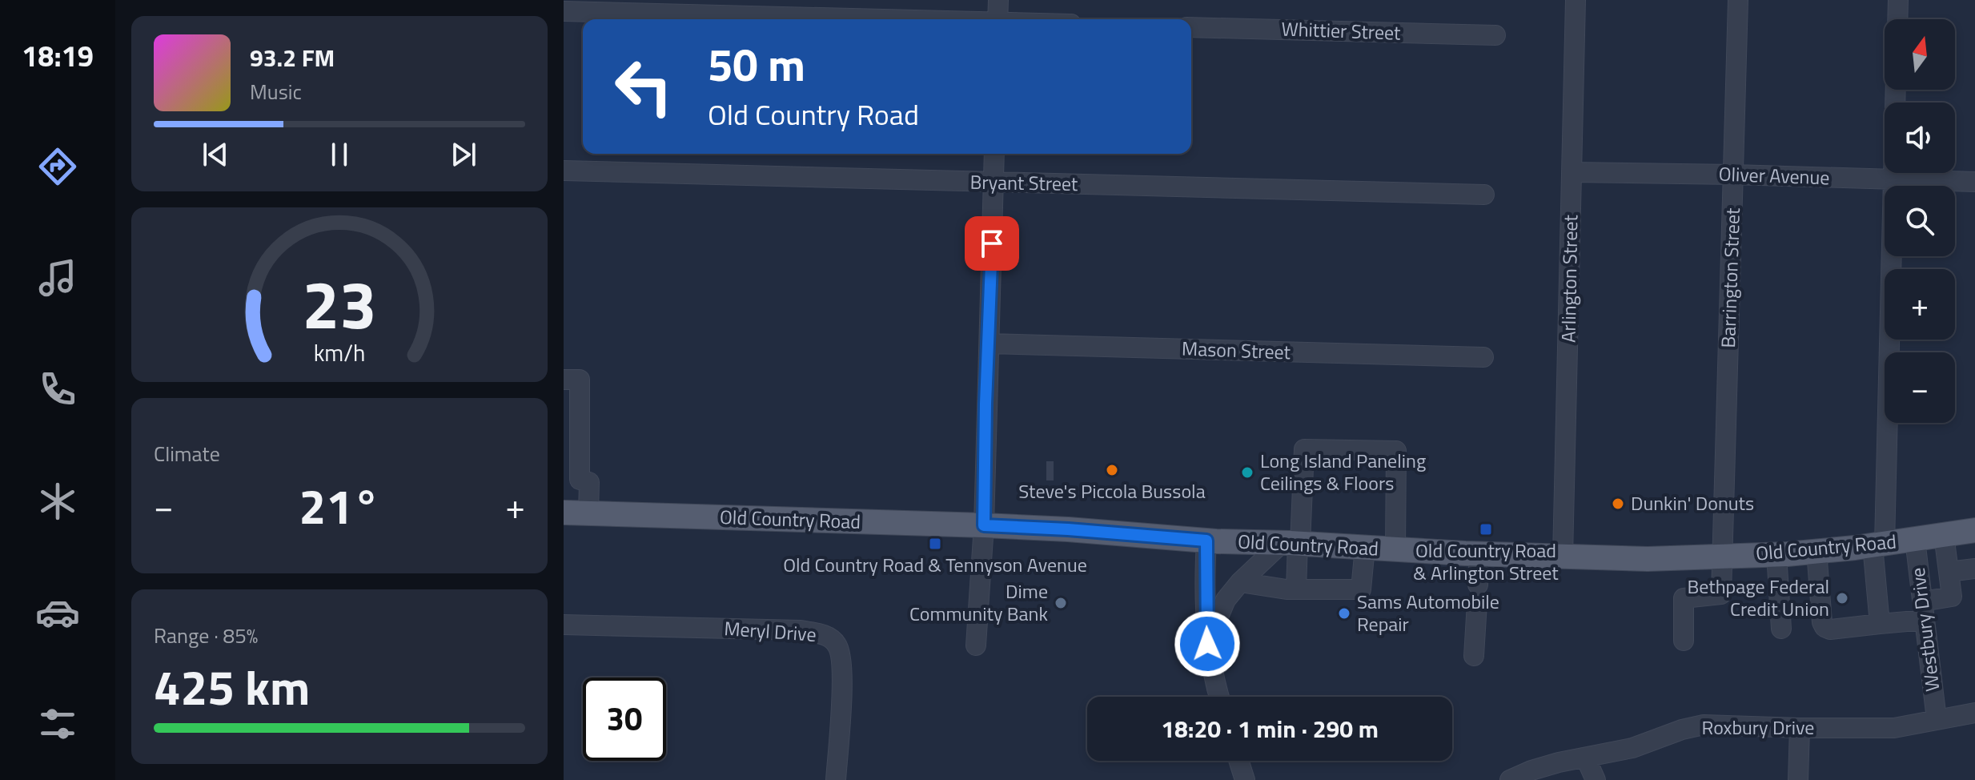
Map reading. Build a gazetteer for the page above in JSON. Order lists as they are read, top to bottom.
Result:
{
  "streets": {
    "main road": ["Old Country Road"],
    "street": [
      "Whittier Street",
      "Oliver Avenue",
      "Bryant Street",
      "Barrington Street",
      "Arlington Street",
      "Mason Street",
      "Westbury Drive",
      "Meryl Drive",
      "Roxbury Drive"
    ]
  },
  "crossings": [
    ["Oliver Avenue", "Barrington Street"],
    ["Oliver Avenue", "Arlington Street"],
    ["Barrington Street", "Old Country Road"],
    ["Arlington Street", "Old Country Road"],
    ["Old Country Road", "Westbury Drive"],
    ["Westbury Drive", "Roxbury Drive"]
  ],
  "places": {
    "other": [
      "Steve's Piccola Bussola",
      "Long Island Paneling Ceilings & Floors",
      "Dunkin' Donuts",
      "Bethpage Federal Credit Union",
      "Dime Community Bank",
      "Sams Automobile Repair"
    ],
    "transit": ["Old Country Road & Arlington Street", "Old Country Road & Tennyson Avenue"]
  },
  "north": "top",
  "page": {
    "tabs": "18:19",
    "map_buttons": ["+", "−"],
    "turn": ["50 m", "Old Country Road"],
    "song": ["93.2 FM", "Music"],
    "tile": [
      "Climate",
      ["Range · 85%", "425 km"]
    ],
    "heat": ["−", "21°", "+"],
    "limit": "30",
    "trip": "18:20 · 1 min · 290 m",
    "gauge": ["23", "km/h"]
  }
}
